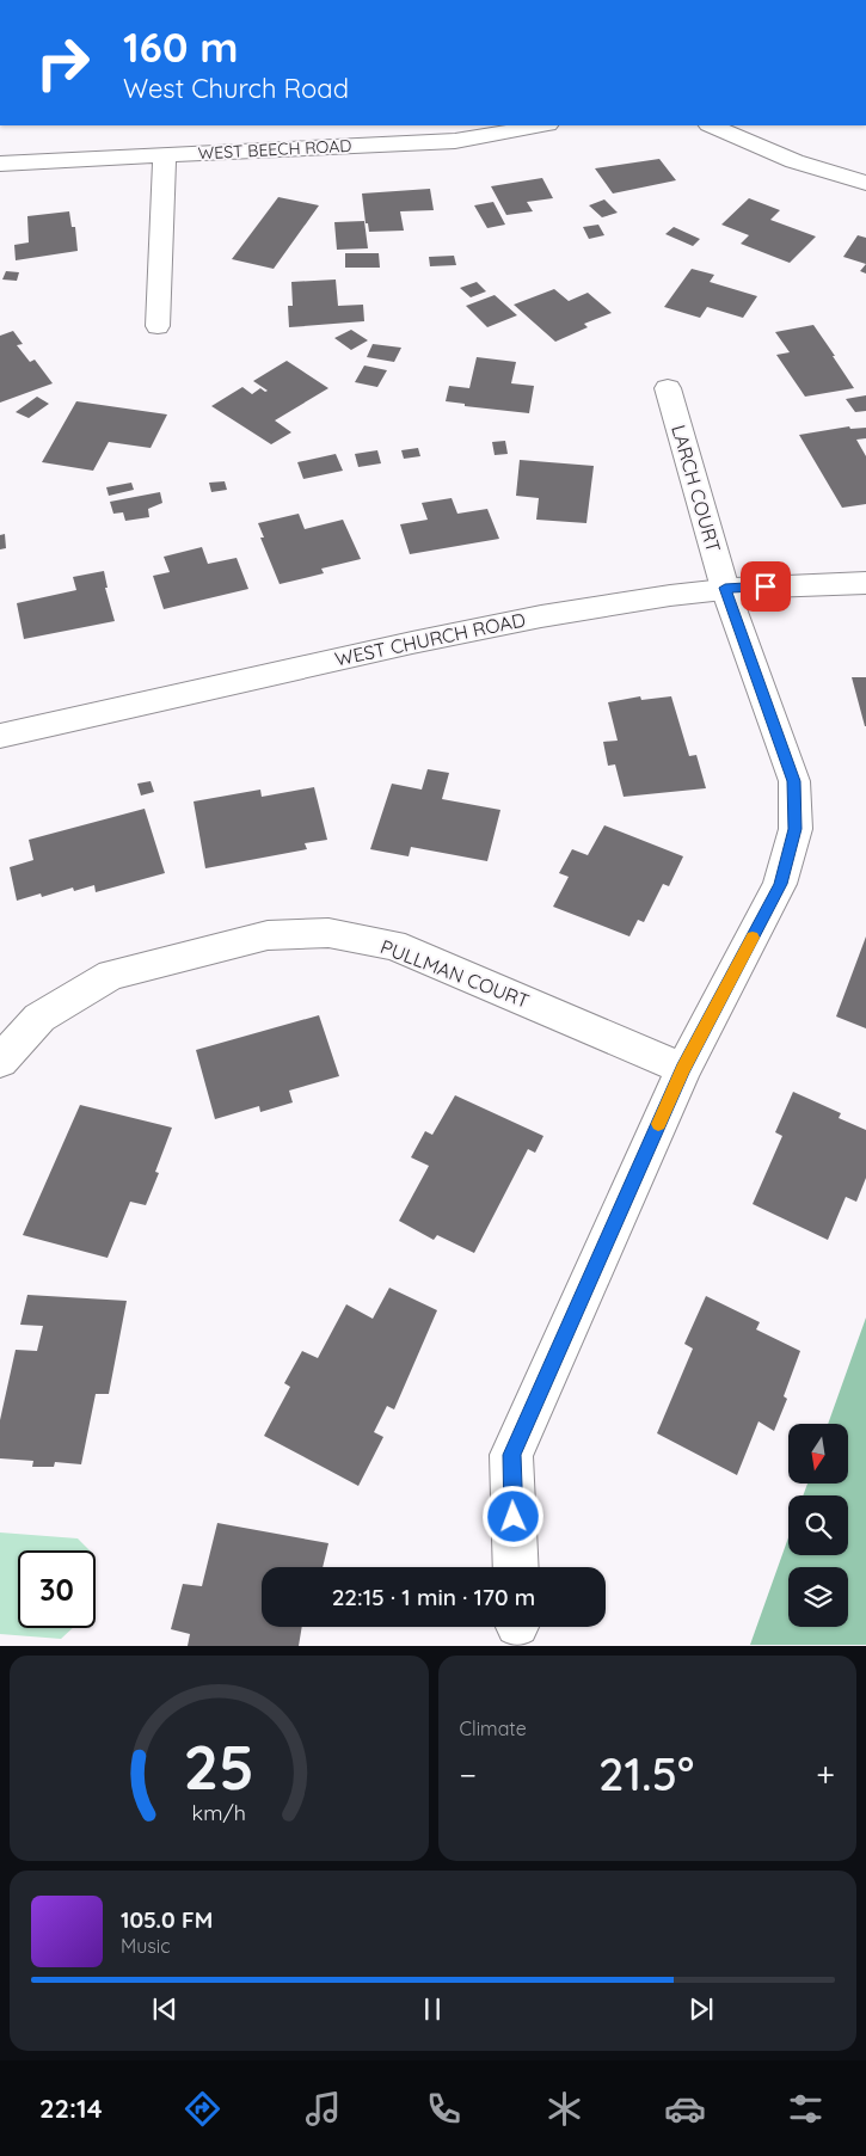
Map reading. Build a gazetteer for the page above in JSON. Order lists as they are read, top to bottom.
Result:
{
  "streets": {
    "street": [
      "WEST BEECH ROAD",
      "LARCH COURT",
      "WEST CHURCH ROAD",
      "PULLMAN COURT"
    ]
  },
  "crossings": [
    ["LARCH COURT", "WEST CHURCH ROAD"],
    ["LARCH COURT", "PULLMAN COURT"]
  ],
  "north": "bottom",
  "page": {
    "turn": ["160 m", "West Church Road"],
    "limit": "30",
    "trip": "22:15 · 1 min · 170 m",
    "tile": "Climate",
    "heat": ["−", "21.5°", "+"],
    "song": ["105.0 FM", "Music"],
    "tabs": "22:14",
    "gauge": ["25", "km/h"]
  }
}
